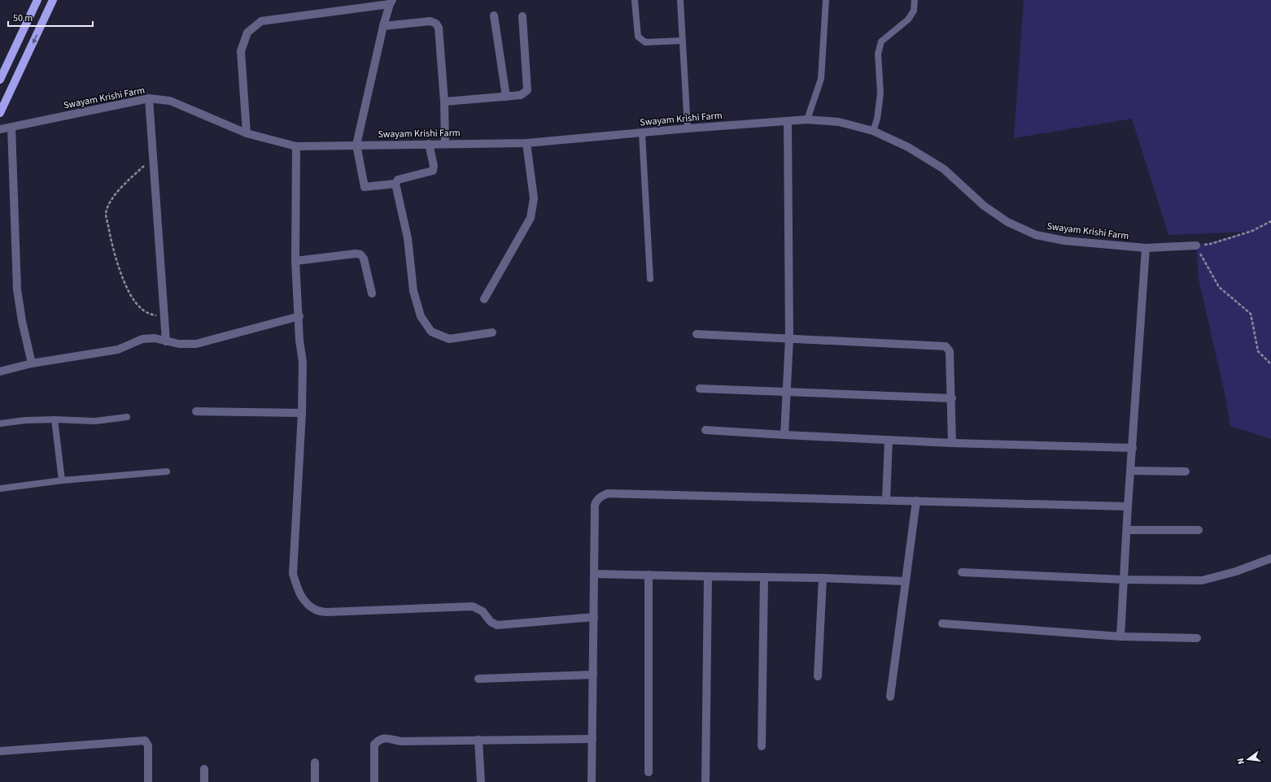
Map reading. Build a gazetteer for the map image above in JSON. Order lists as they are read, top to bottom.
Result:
{
  "streets": {
    "street": ["Swayam Krishi Farm"]
  },
  "scale_bar": "50 m",
  "north": "left"
}
